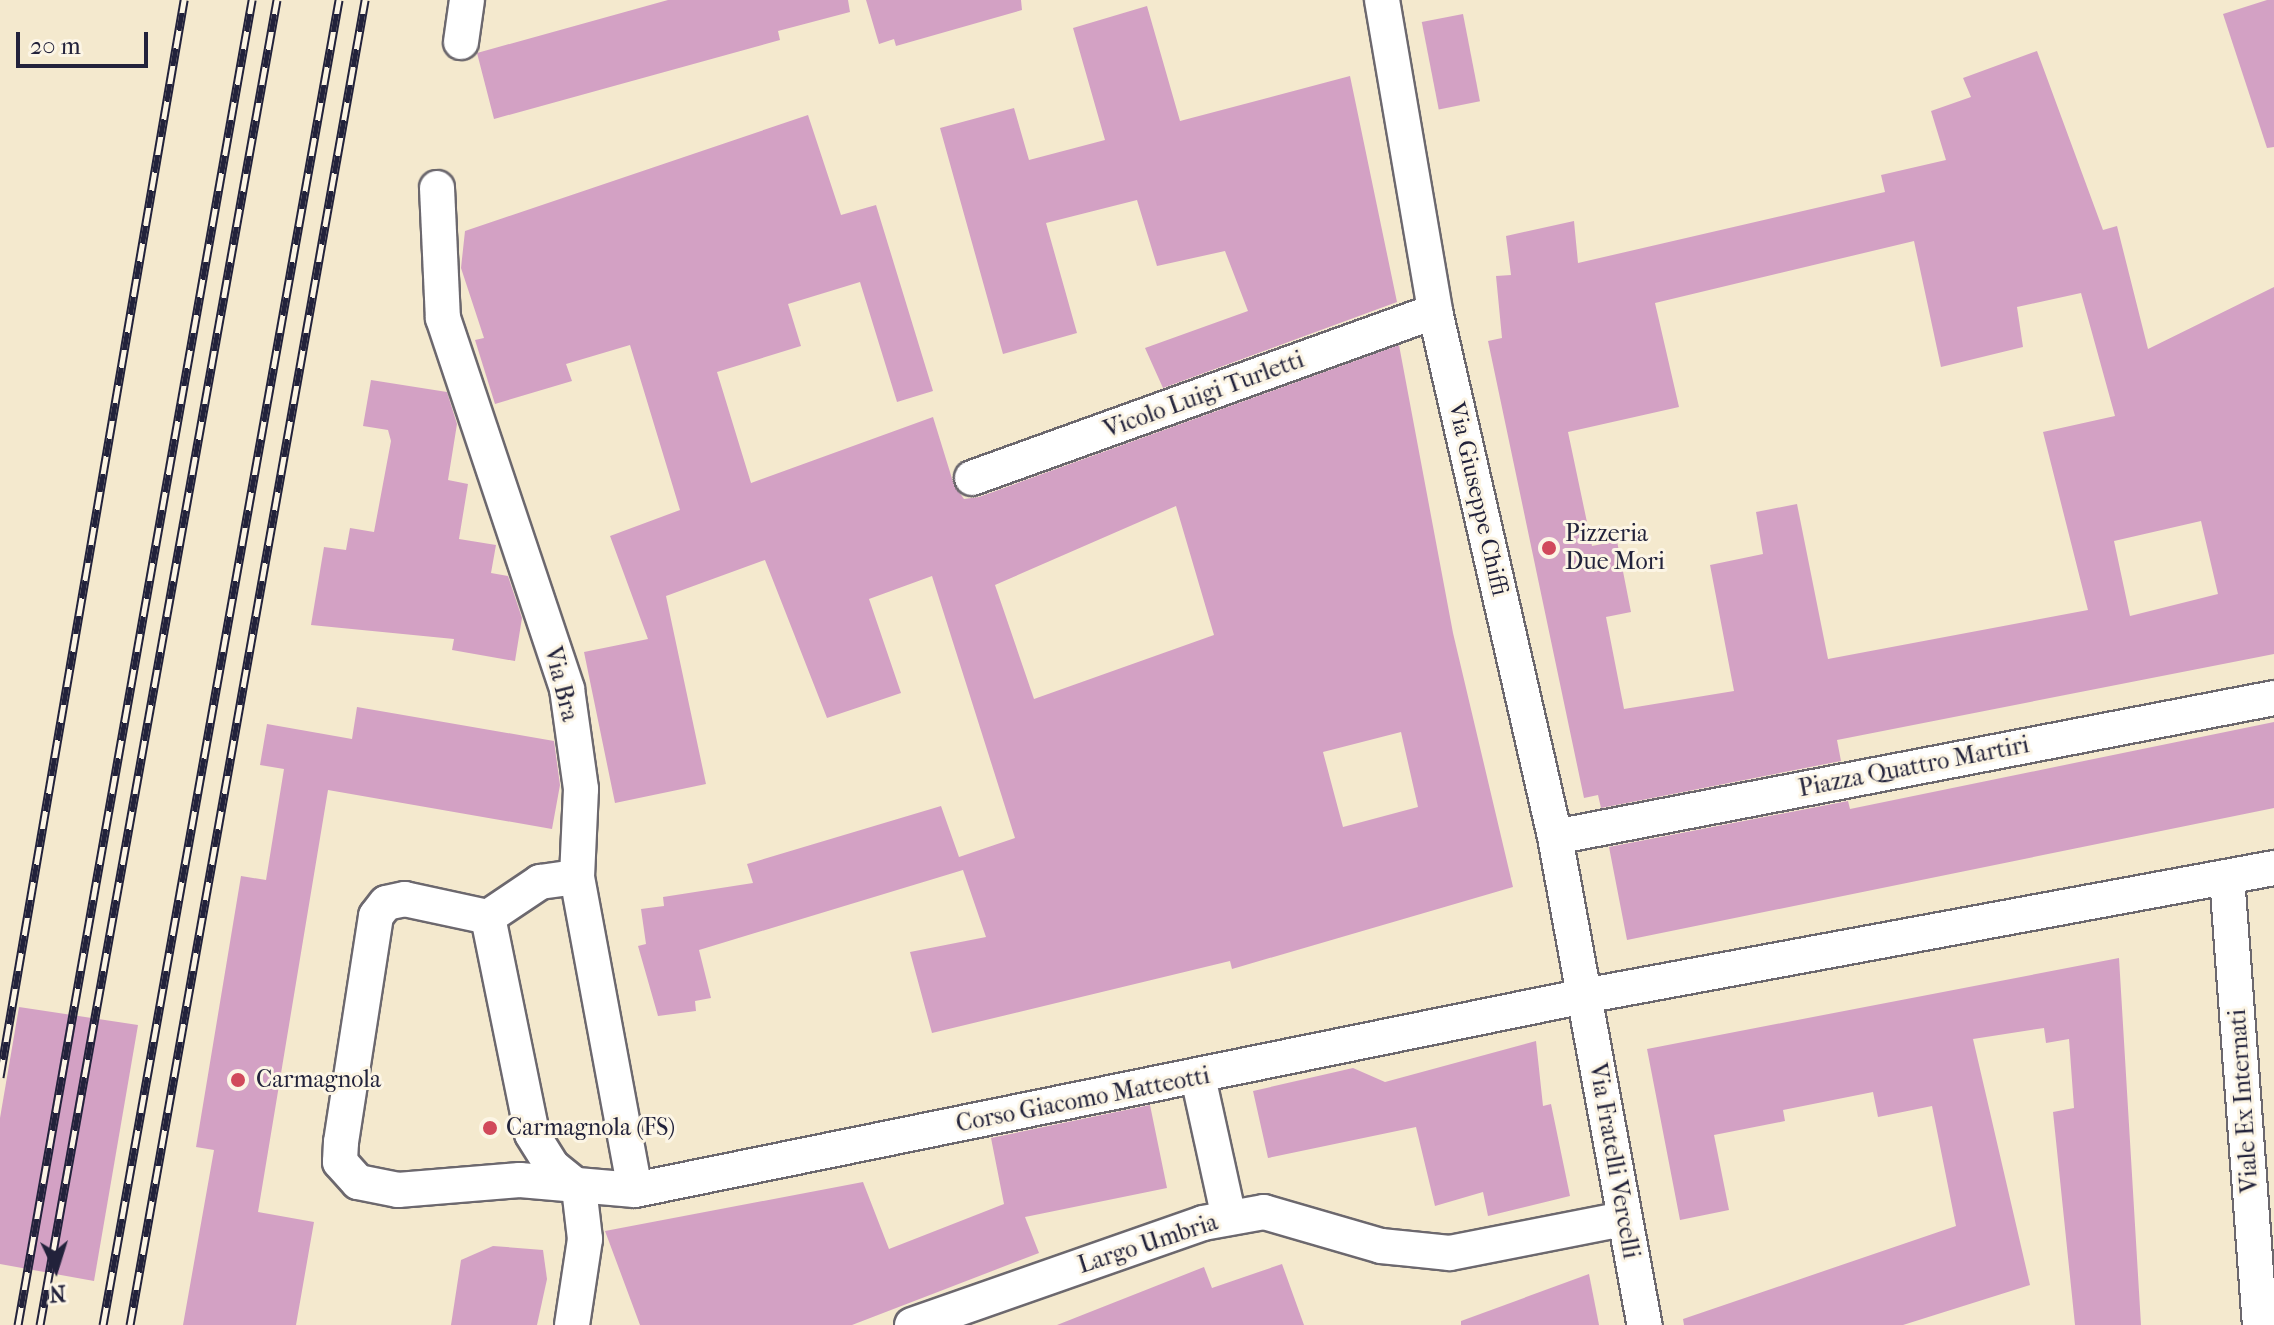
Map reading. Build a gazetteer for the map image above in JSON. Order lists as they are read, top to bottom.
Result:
{
  "streets": {
    "street": [
      "Vicolo Luigi Turletti",
      "Via Giuseppe Chiffi",
      "Via Bra",
      "Piazza Quattro Martiri",
      "Corso Giacomo Matteotti",
      "Viale Ex Internati",
      "Via Fratelli Vercelli",
      "Largo Umbria"
    ]
  },
  "crossings": [
    ["Vicolo Luigi Turletti", "Via Giuseppe Chiffi"],
    ["Via Giuseppe Chiffi", "Piazza Quattro Martiri"],
    ["Via Giuseppe Chiffi", "Corso Giacomo Matteotti"],
    ["Via Giuseppe Chiffi", "Via Fratelli Vercelli"],
    ["Via Bra", "Corso Giacomo Matteotti"],
    ["Corso Giacomo Matteotti", "Via Fratelli Vercelli"],
    ["Via Fratelli Vercelli", "Largo Umbria"]
  ],
  "places": ["Pizzeria Due Mori", "Carmagnola", "Carmagnola (FS)"],
  "scale_bar": "20 m",
  "north": "bottom"
}
